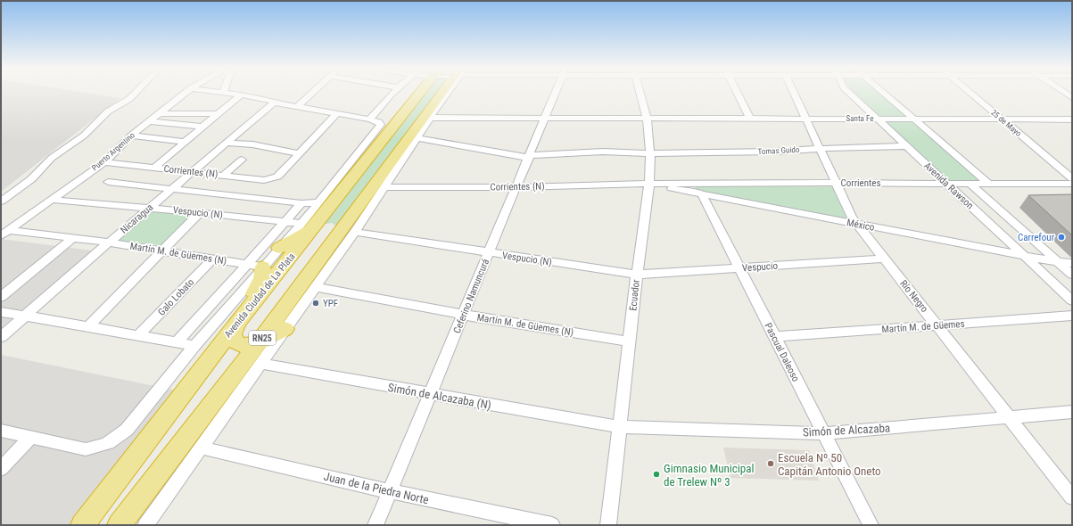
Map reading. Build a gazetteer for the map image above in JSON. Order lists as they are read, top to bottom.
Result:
{
  "streets": {
    "highway": ["Avenida Ciudad de La Plata", "RN25"],
    "street": [
      "Santa Fe",
      "25 de Mayo",
      "Tomas Guido",
      "Puerto Argentino",
      "Corrientes (N)",
      "Corrientes",
      "Avenida Rawson",
      "Vespucio (N)",
      "Nicaragua",
      "México",
      "Martín M. de Güemes (N)",
      "Vespucio",
      "Ecuador",
      "Ceferino Namuncurá",
      "Río Negro",
      "Galo Lobato",
      "Martín M. de Güemes",
      "Pascual Daleoso",
      "Simón de Alcazaba (N)",
      "Simón de Alcazaba",
      "Juan de la Piedra Norte"
    ]
  },
  "crossings": [
    ["Santa Fe", "25 de Mayo"],
    ["Santa Fe", "Avenida Rawson"],
    ["Santa Fe", "Ecuador"],
    ["Santa Fe", "Ceferino Namuncurá"],
    ["Santa Fe", "Río Negro"],
    ["Tomas Guido", "Avenida Rawson"],
    ["Tomas Guido", "Ecuador"],
    ["Tomas Guido", "Ceferino Namuncurá"],
    ["Tomas Guido", "Río Negro"],
    ["Puerto Argentino", "Corrientes (N)"],
    ["Puerto Argentino", "Vespucio (N)"],
    ["Puerto Argentino", "Martín M. de Güemes (N)"],
    ["Corrientes (N)", "Corrientes"],
    ["Corrientes (N)", "Nicaragua"],
    ["Corrientes (N)", "México"],
    ["Corrientes (N)", "Ecuador"],
    ["Corrientes (N)", "Ceferino Namuncurá"],
    ["Corrientes", "Avenida Rawson"],
    ["Corrientes", "México"],
    ["Corrientes", "Ecuador"],
    ["Corrientes", "Río Negro"],
    ["Corrientes", "Pascual Daleoso"],
    ["Avenida Rawson", "México"],
    ["Vespucio (N)", "Nicaragua"],
    ["Vespucio (N)", "Vespucio"],
    ["Vespucio (N)", "Avenida Ciudad de La Plata"],
    ["Vespucio (N)", "Ecuador"],
    ["Vespucio (N)", "Ceferino Namuncurá"],
    ["Vespucio (N)", "RN25"],
    ["Nicaragua", "Martín M. de Güemes (N)"],
    ["México", "Ecuador"],
    ["México", "Río Negro"],
    ["México", "Pascual Daleoso"],
    ["Martín M. de Güemes (N)", "Avenida Ciudad de La Plata"],
    ["Martín M. de Güemes (N)", "Ecuador"],
    ["Martín M. de Güemes (N)", "Ceferino Namuncurá"],
    ["Martín M. de Güemes (N)", "Galo Lobato"],
    ["Vespucio", "Ecuador"],
    ["Vespucio", "Río Negro"],
    ["Vespucio", "Pascual Daleoso"],
    ["Ecuador", "Simón de Alcazaba (N)"],
    ["Ecuador", "Simón de Alcazaba"],
    ["Ceferino Namuncurá", "Simón de Alcazaba (N)"],
    ["Ceferino Namuncurá", "Juan de la Piedra Norte"],
    ["Río Negro", "Martín M. de Güemes"],
    ["Río Negro", "Simón de Alcazaba"],
    ["Martín M. de Güemes", "Pascual Daleoso"],
    ["Pascual Daleoso", "Simón de Alcazaba"],
    ["Simón de Alcazaba (N)", "Simón de Alcazaba"]
  ],
  "places": [
    "Carrefour",
    "YPF",
    "Escuela Nº 50 Capitán Antonio Oneto",
    "Gimnasio Municipal de Trelew Nº 3"
  ]
}
